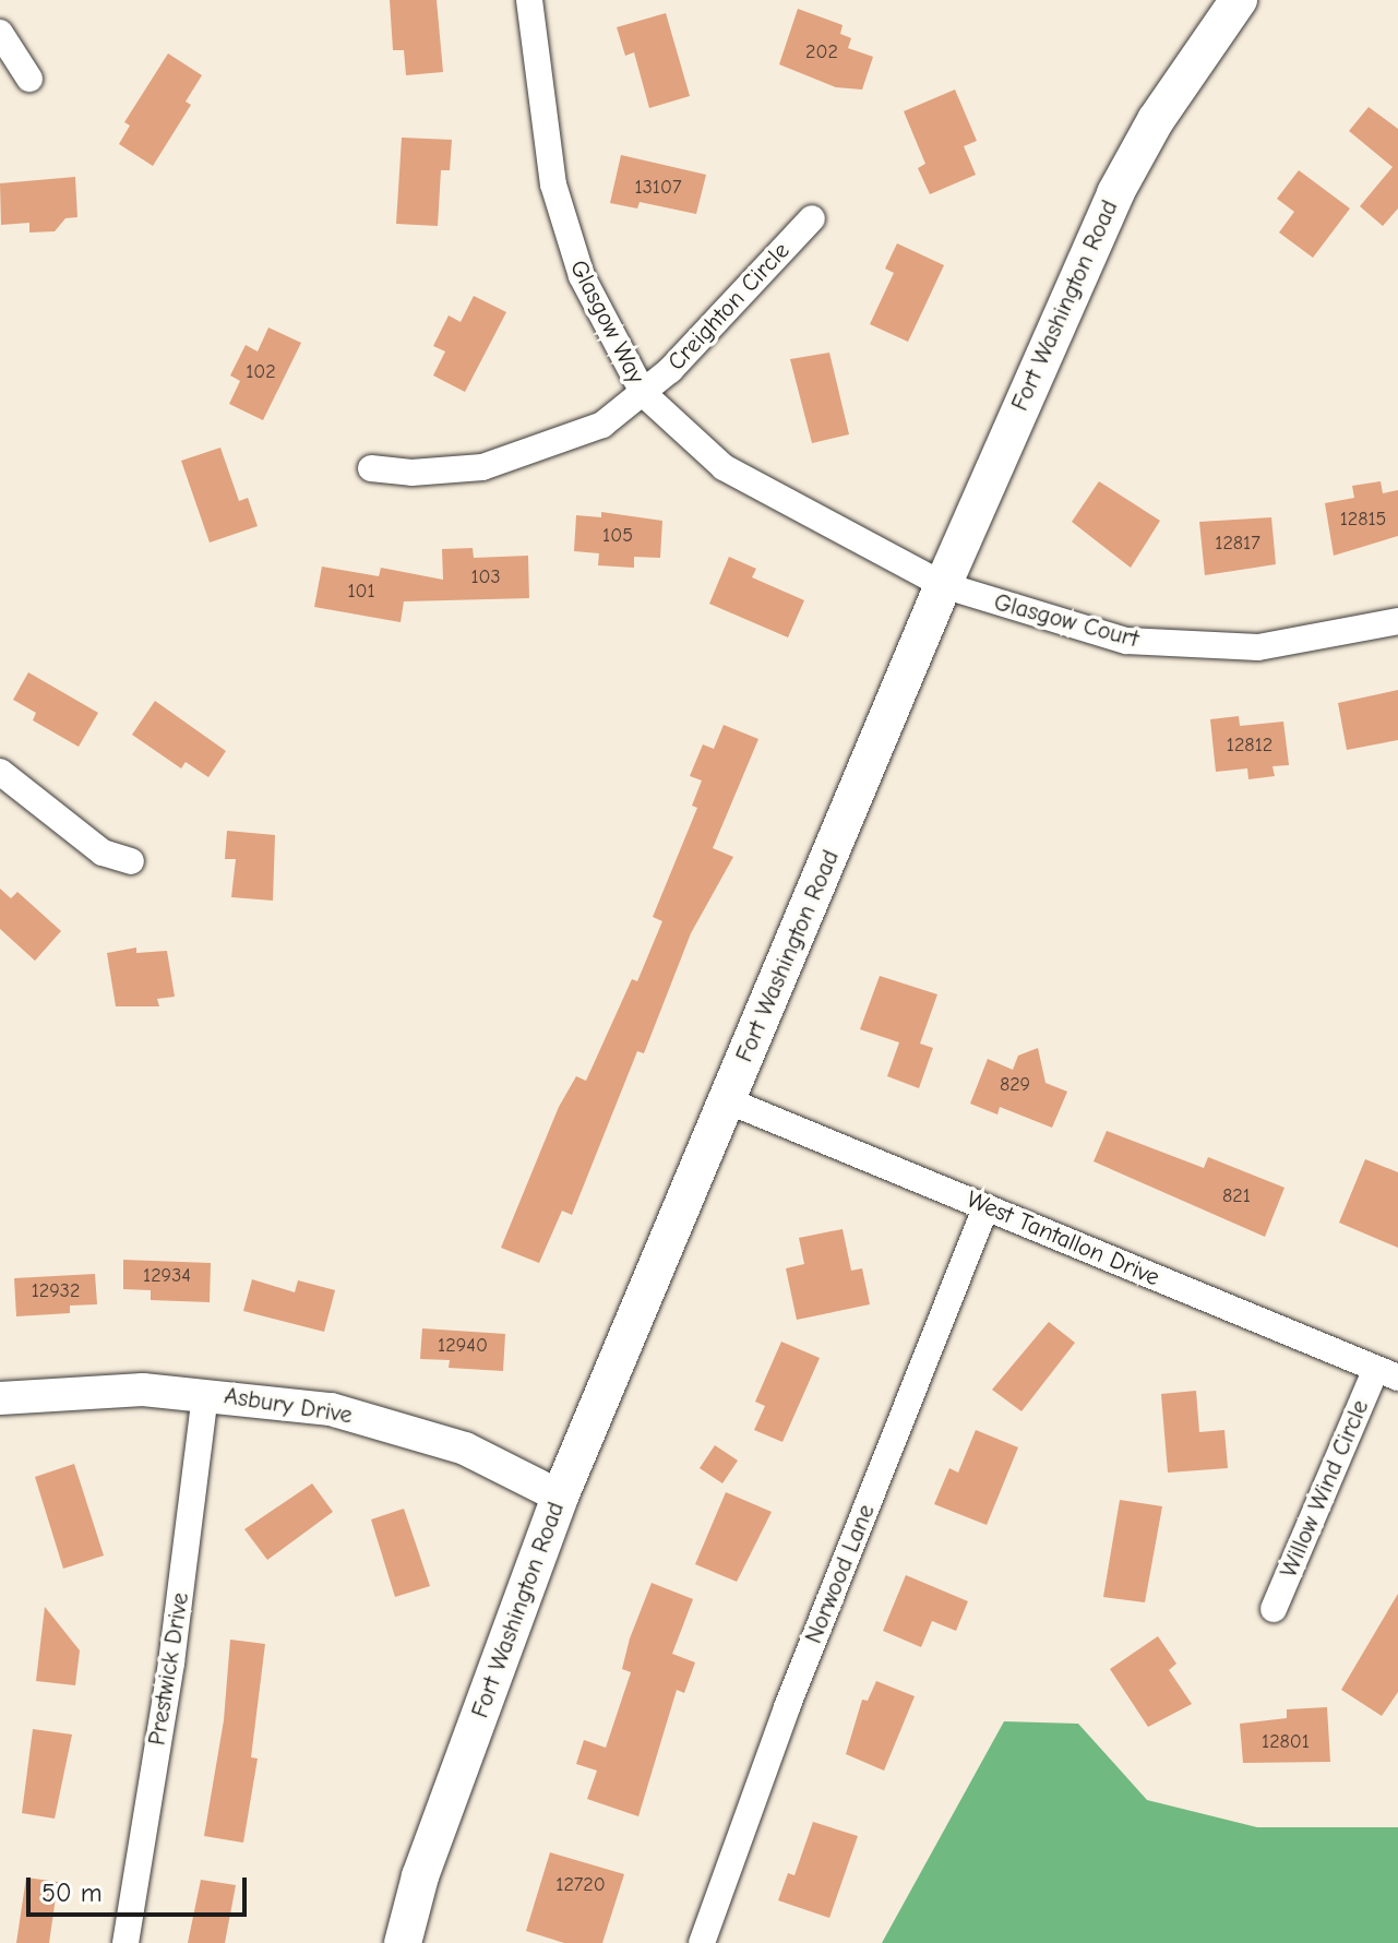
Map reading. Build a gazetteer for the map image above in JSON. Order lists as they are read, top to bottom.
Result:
{
  "streets": {
    "main road": ["Fort Washington Road"],
    "street": [
      "Creighton Circle",
      "Glasgow Way",
      "Glasgow Court",
      "West Tantallon Drive",
      "Asbury Drive",
      "Willow Wind Circle",
      "Norwood Lane",
      "Prestwick Drive"
    ]
  },
  "crossings": [
    ["Fort Washington Road", "Glasgow Way"],
    ["Fort Washington Road", "Glasgow Court"],
    ["Fort Washington Road", "West Tantallon Drive"],
    ["Fort Washington Road", "Asbury Drive"],
    ["Creighton Circle", "Glasgow Way"],
    ["Glasgow Way", "Glasgow Court"],
    ["West Tantallon Drive", "Willow Wind Circle"],
    ["West Tantallon Drive", "Norwood Lane"],
    ["Asbury Drive", "Prestwick Drive"]
  ],
  "house_numbers": [
    "202",
    "13107",
    "102",
    "12815",
    "105",
    "12817",
    "103",
    "101",
    "12812",
    "829",
    "821",
    "12934",
    "12932",
    "12940",
    "12801",
    "12720"
  ],
  "scale_bar": "50 m"
}
